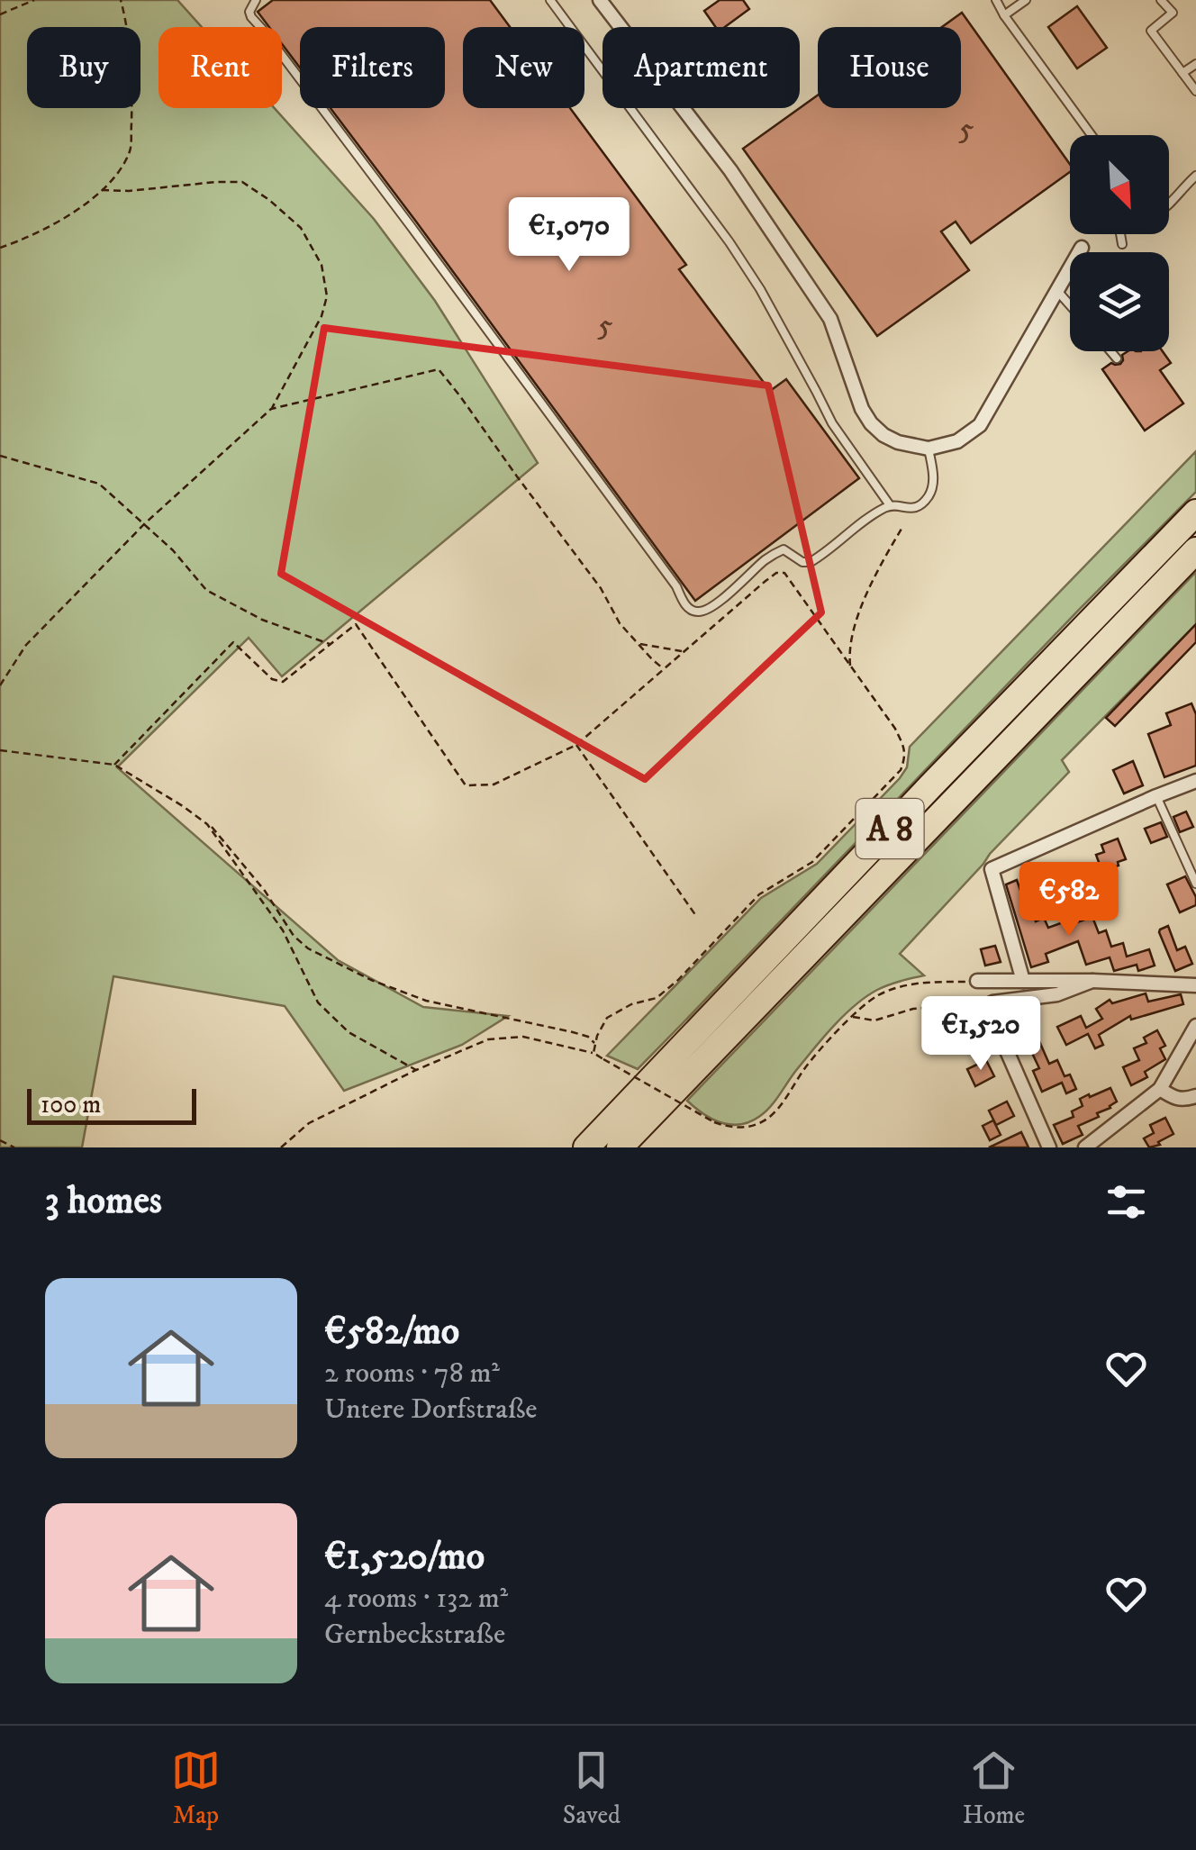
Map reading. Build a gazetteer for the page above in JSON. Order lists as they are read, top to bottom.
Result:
{
  "streets": {
    "highway": ["A 8"]
  },
  "house_numbers": ["5", "5"],
  "scale_bar": "100 m",
  "north": "bottom right",
  "page": {
    "chip": [
      "Buy",
      "Rent",
      "Filters",
      "New",
      "Apartment",
      "House"
    ],
    "price": ["€1,070", "€582", "€1,520"],
    "scale": "100 m",
    "heading": "3 homes",
    "list": [
      {
        "name": "€582/mo",
        "note": "2 rooms · 78 m² · Untere Dorfstraße"
      },
      {
        "name": "€1,520/mo",
        "note": "4 rooms · 132 m² · Gernbeckstraße"
      }
    ],
    "tabs": ["Map", "Saved", "Home"]
  }
}
